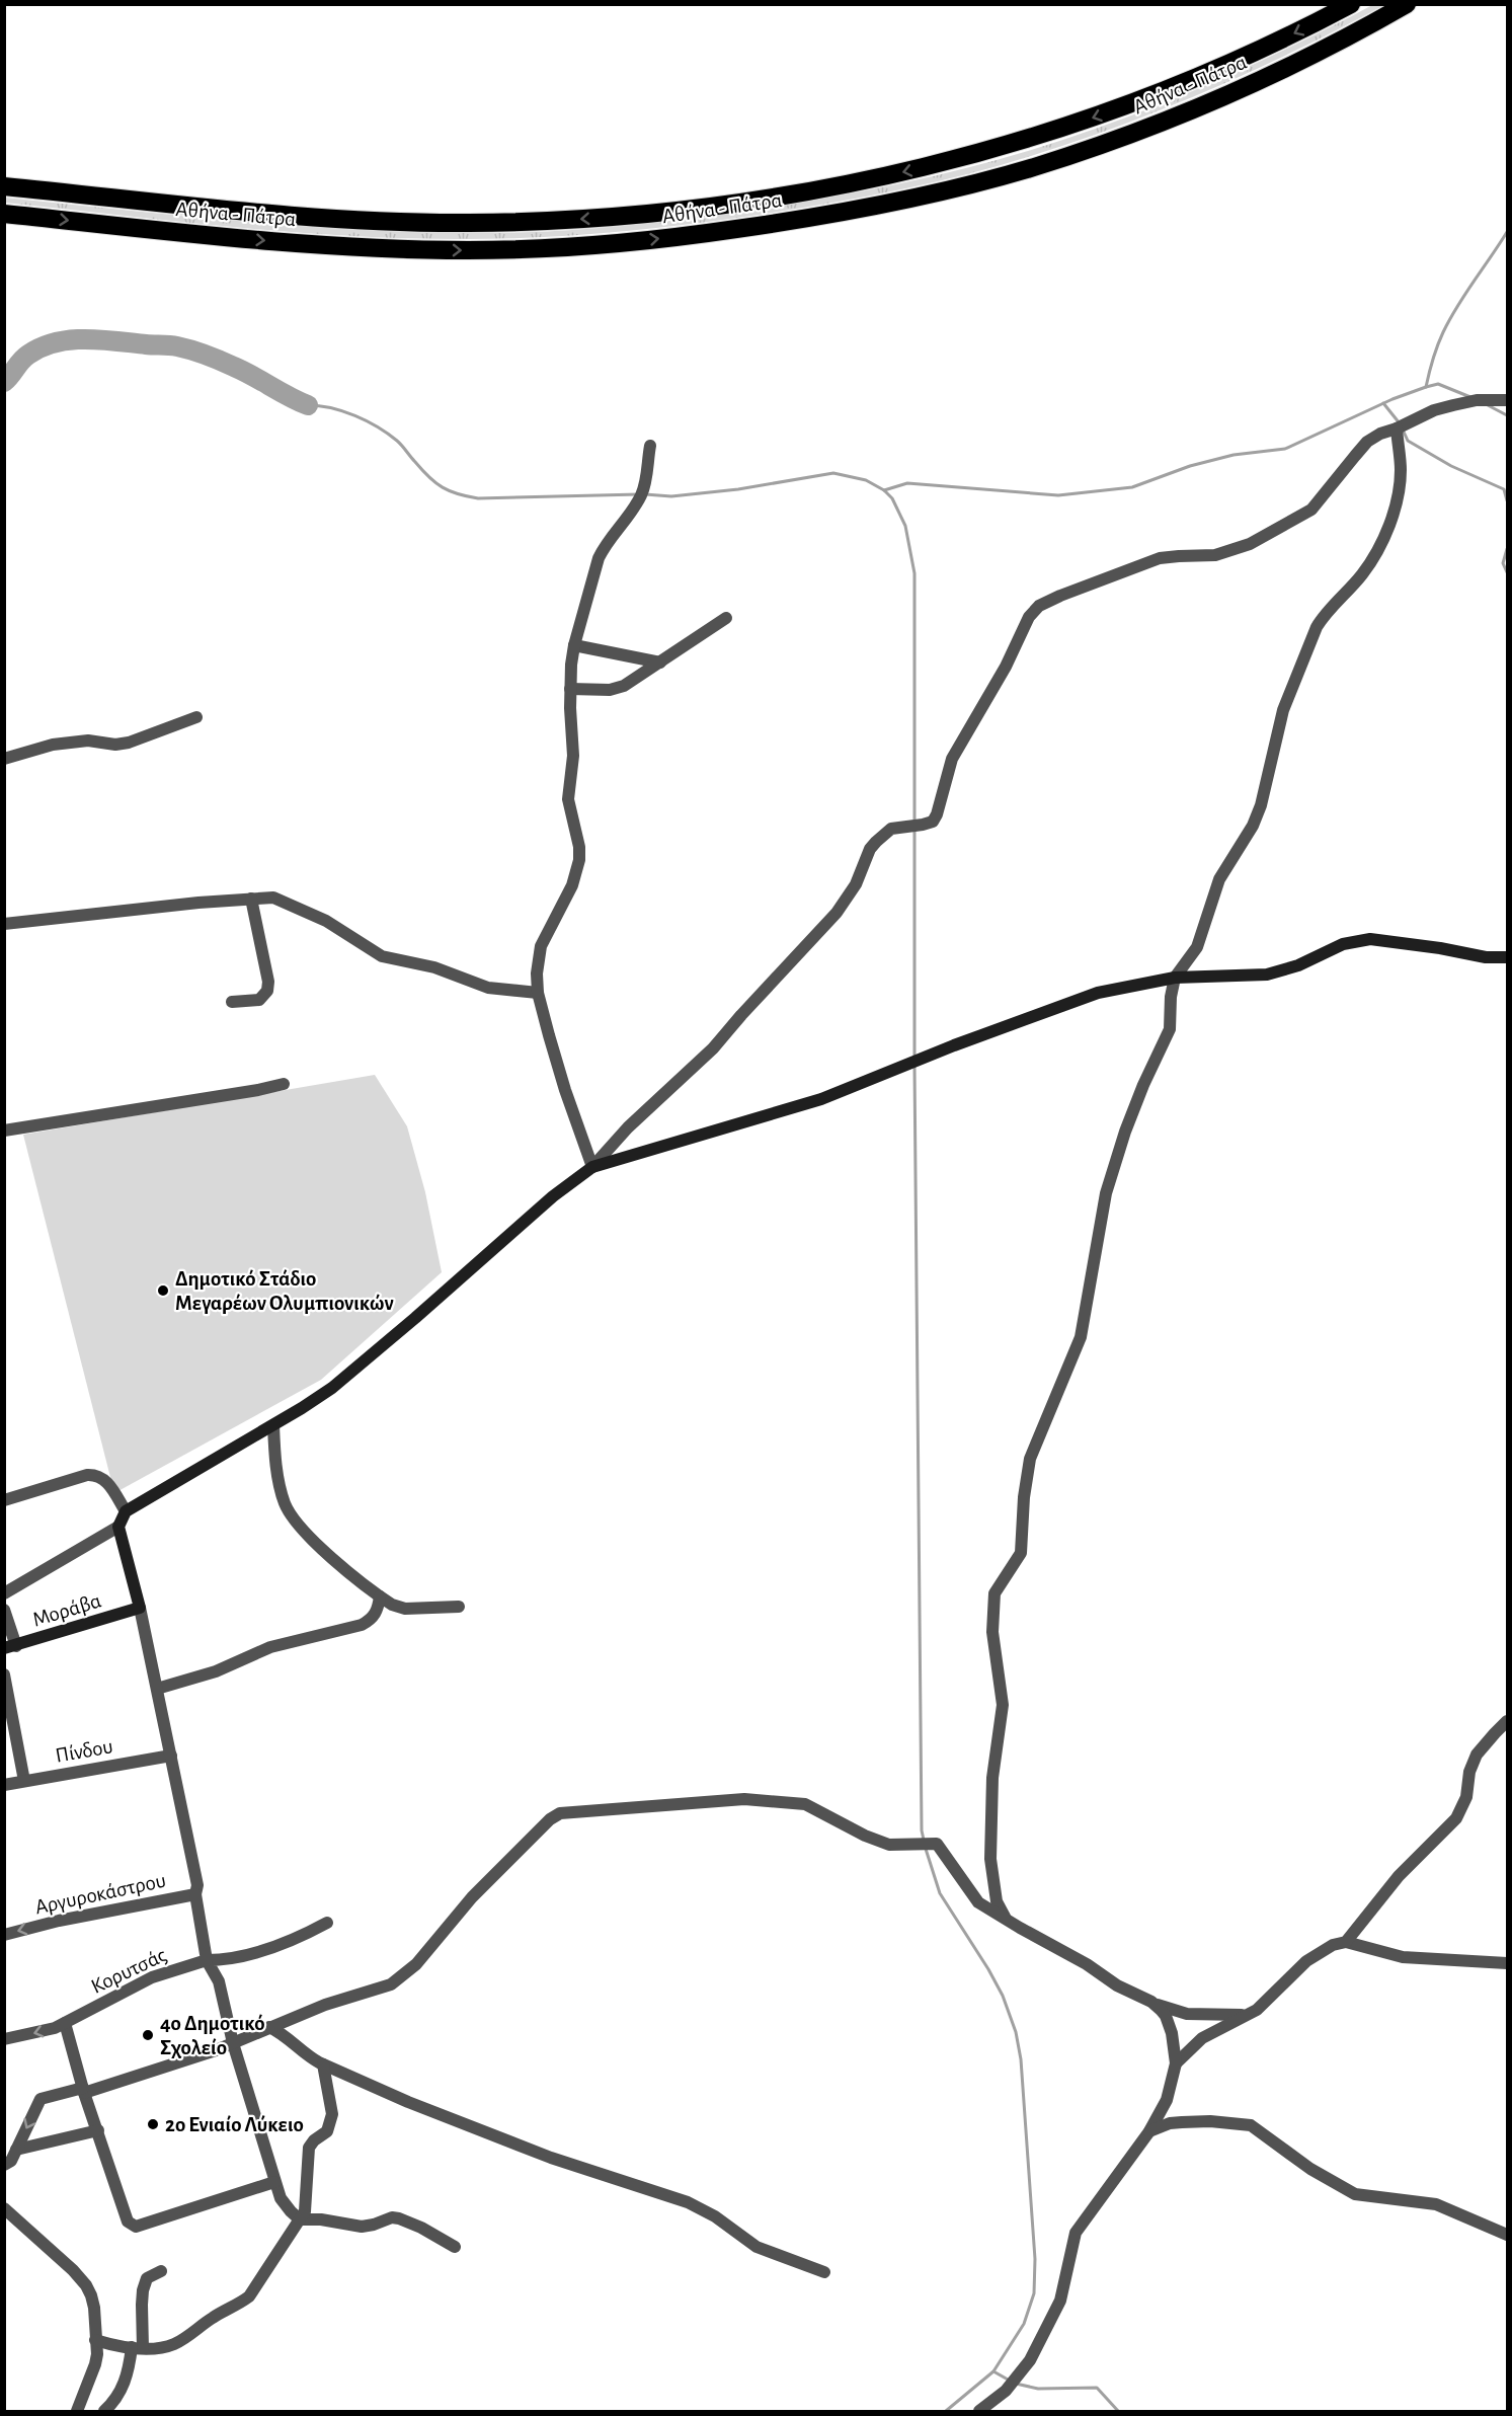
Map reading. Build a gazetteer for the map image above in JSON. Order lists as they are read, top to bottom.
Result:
{
  "streets": {
    "highway": ["Αθήνα - Πάτρα"],
    "street": [
      "Μοράβα",
      "Πίνδου",
      "Αργυροκάστρου",
      "Κορυτσάς"
    ]
  },
  "one_way": ["Αργυροκάστρου"],
  "places": ["Δημοτικό Στάδιο Μεγαρέων Ολυμπιονικών", "4ο Δημοτικό Σχολείο", "2ο Ενιαίο Λύκειο"]
}
